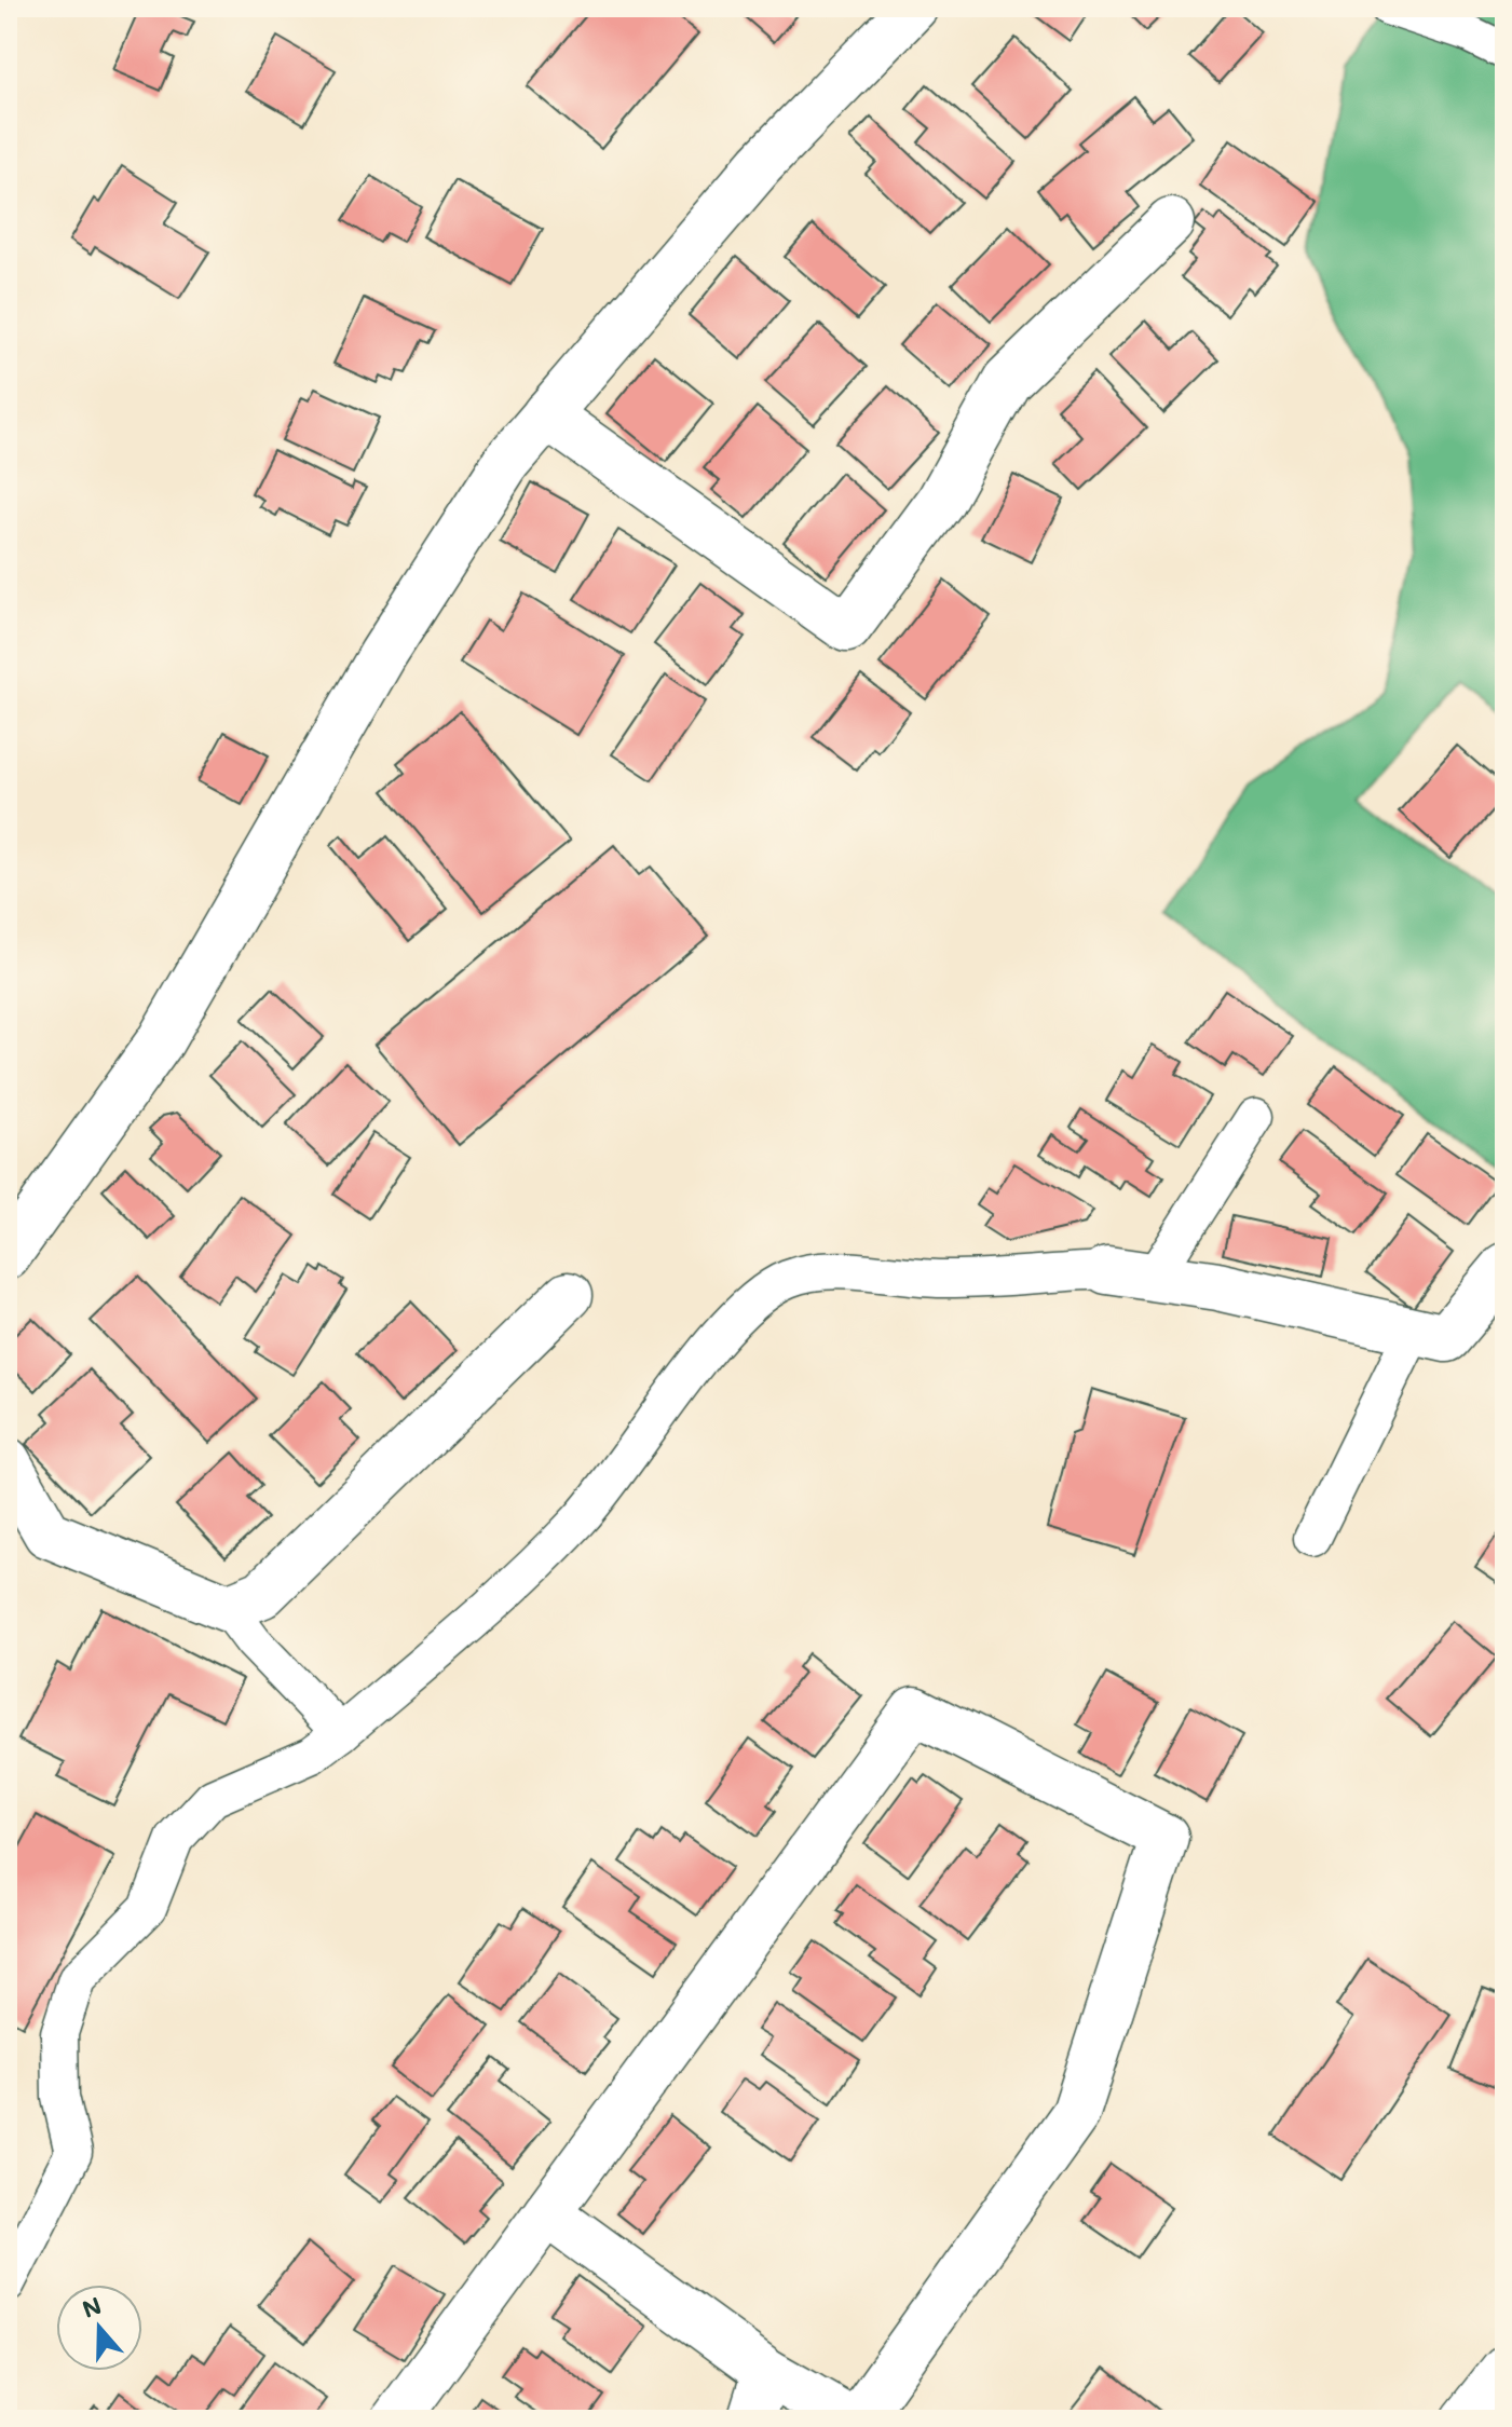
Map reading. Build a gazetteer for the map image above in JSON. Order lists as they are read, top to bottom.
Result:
{
  "north": "top"
}
